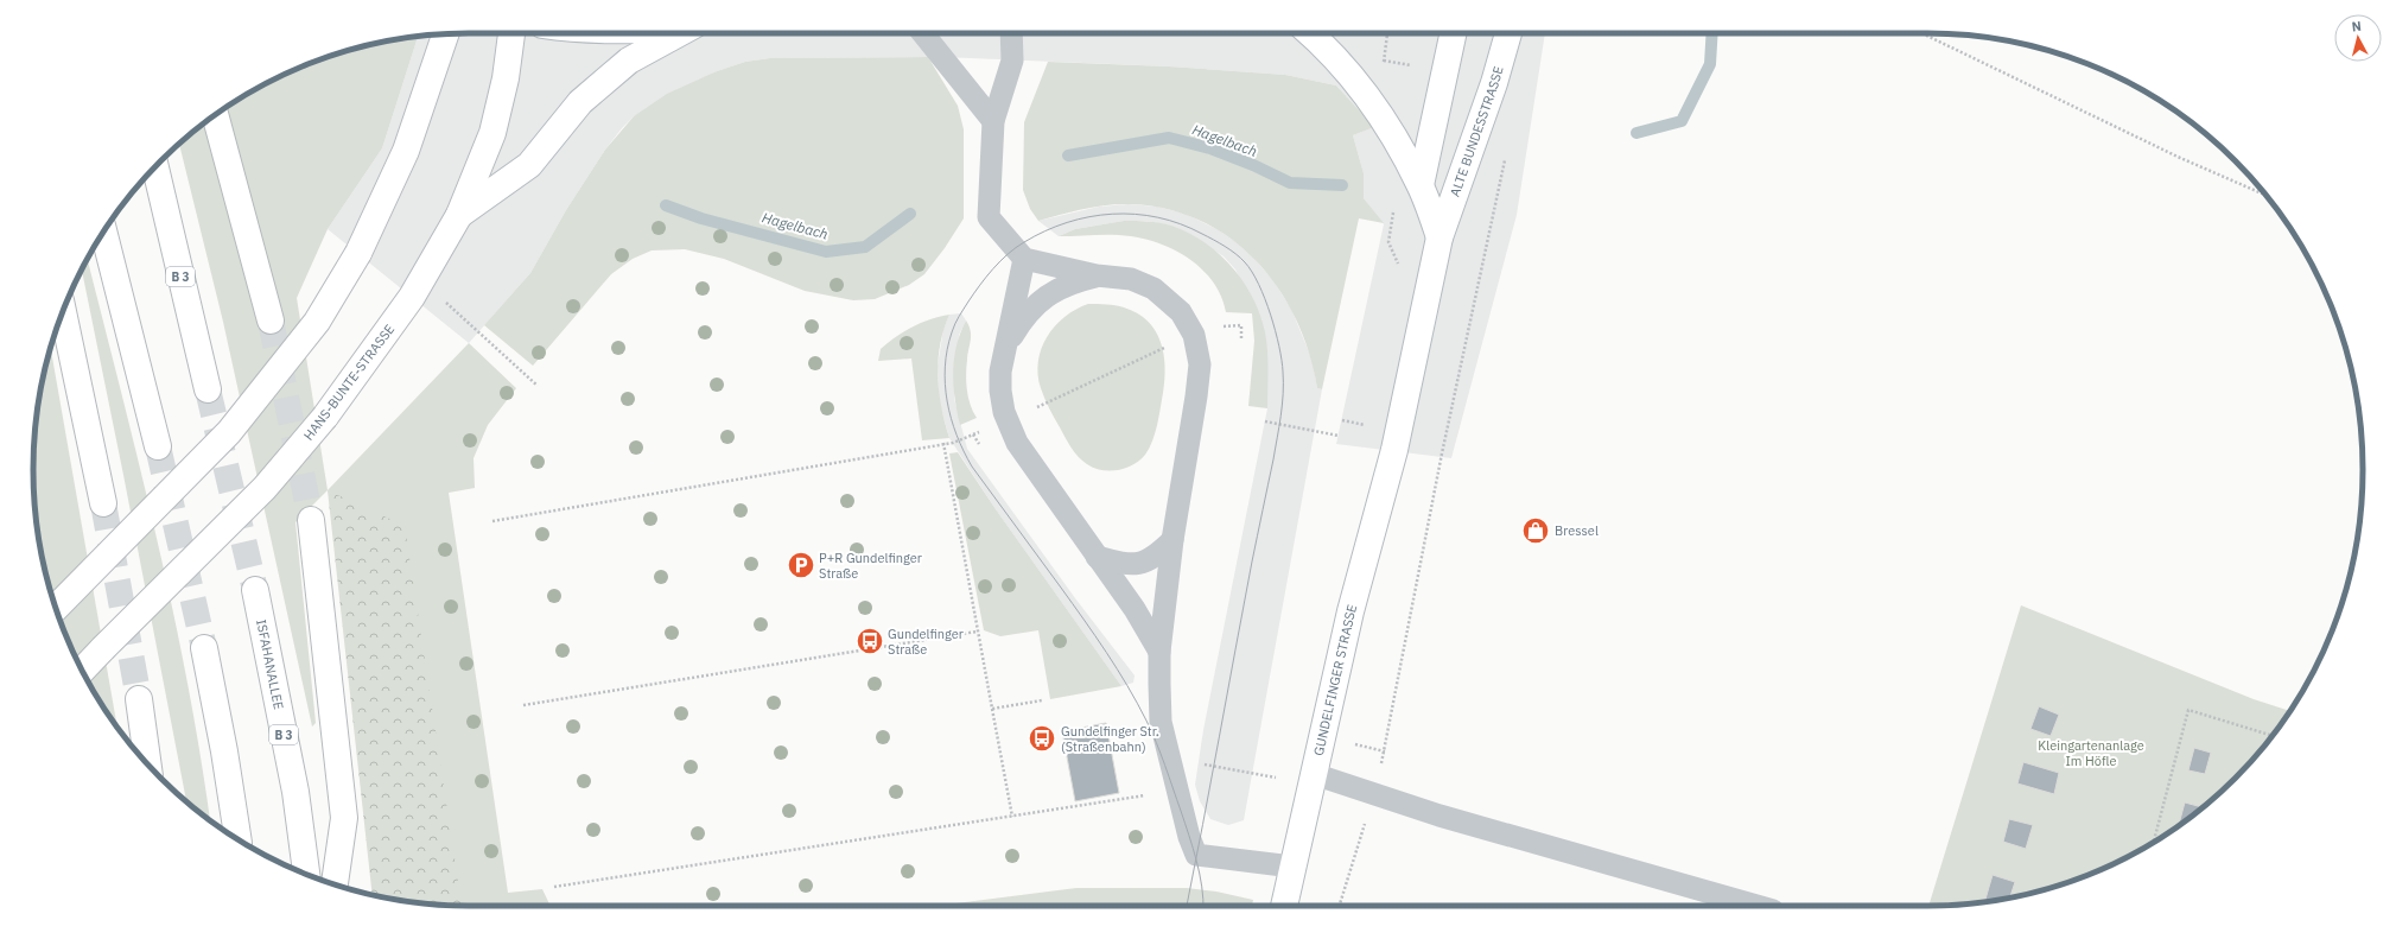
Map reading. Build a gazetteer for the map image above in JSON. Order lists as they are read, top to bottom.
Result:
{
  "streets": {
    "main road": [
      "ALTE BUNDESSTRASSE",
      "B 3",
      "HANS-BUNTE-STRASSE",
      "ISFAHANALLEE",
      "GUNDELFINGER STRASSE"
    ]
  },
  "crossings": [
    ["ALTE BUNDESSTRASSE", "GUNDELFINGER STRASSE"]
  ],
  "water": ["Hagelbach"],
  "parks": ["Kleingartenanlage Im Höfle"],
  "places": {
    "shop": ["Bressel"],
    "parking": ["P+R Gundelfinger Straße"],
    "bus stop": ["Gundelfinger Straße", "Gundelfinger Str. (Straßenbahn)"]
  },
  "north": "top"
}
